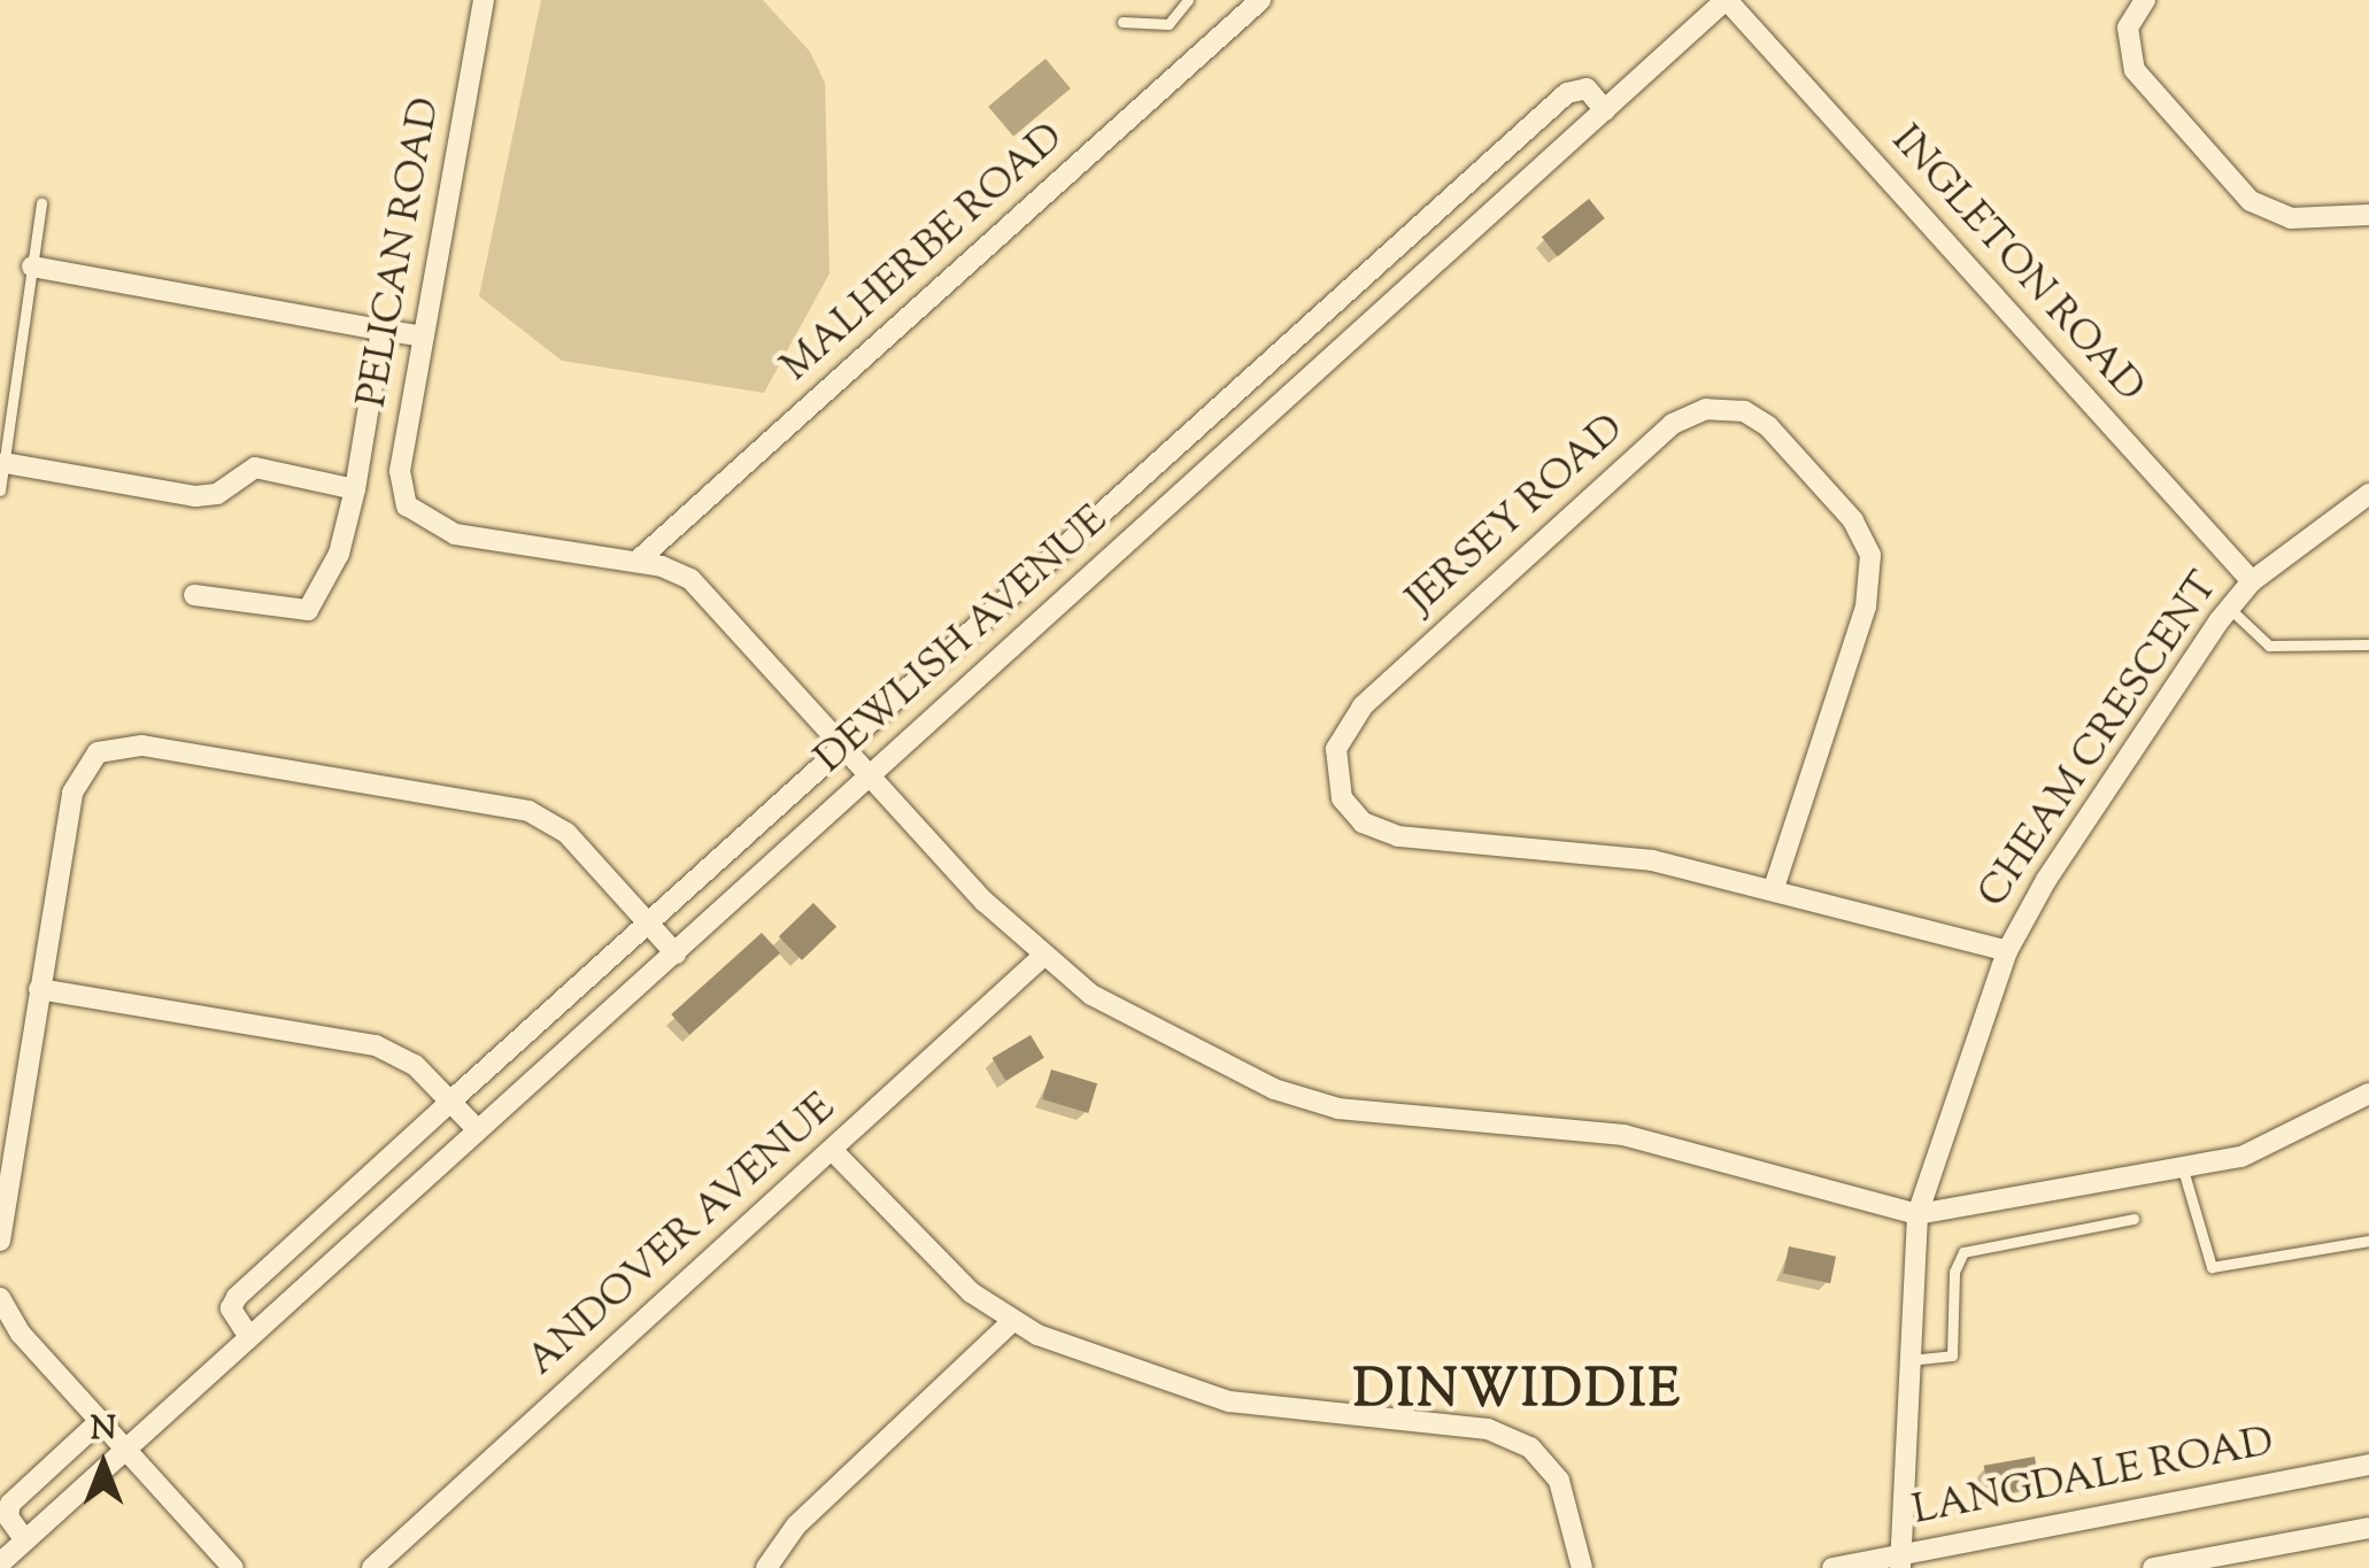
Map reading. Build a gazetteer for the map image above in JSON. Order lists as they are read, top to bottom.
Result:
{
  "streets": {
    "street": [
      "PELICAN ROAD",
      "MALHERBE ROAD",
      "INGLETON ROAD",
      "JERSEY ROAD",
      "DEWLISH AVENUE",
      "CHEAM CRESCENT",
      "ANDOVER AVENUE",
      "LANGDALE ROAD"
    ]
  },
  "crossings": [
    ["PELICAN ROAD", "MALHERBE ROAD"],
    ["INGLETON ROAD", "DEWLISH AVENUE"],
    ["INGLETON ROAD", "CHEAM CRESCENT"],
    ["JERSEY ROAD", "CHEAM CRESCENT"],
    ["CHEAM CRESCENT", "LANGDALE ROAD"]
  ],
  "districts": ["DINWIDDIE"],
  "north": "top"
}
